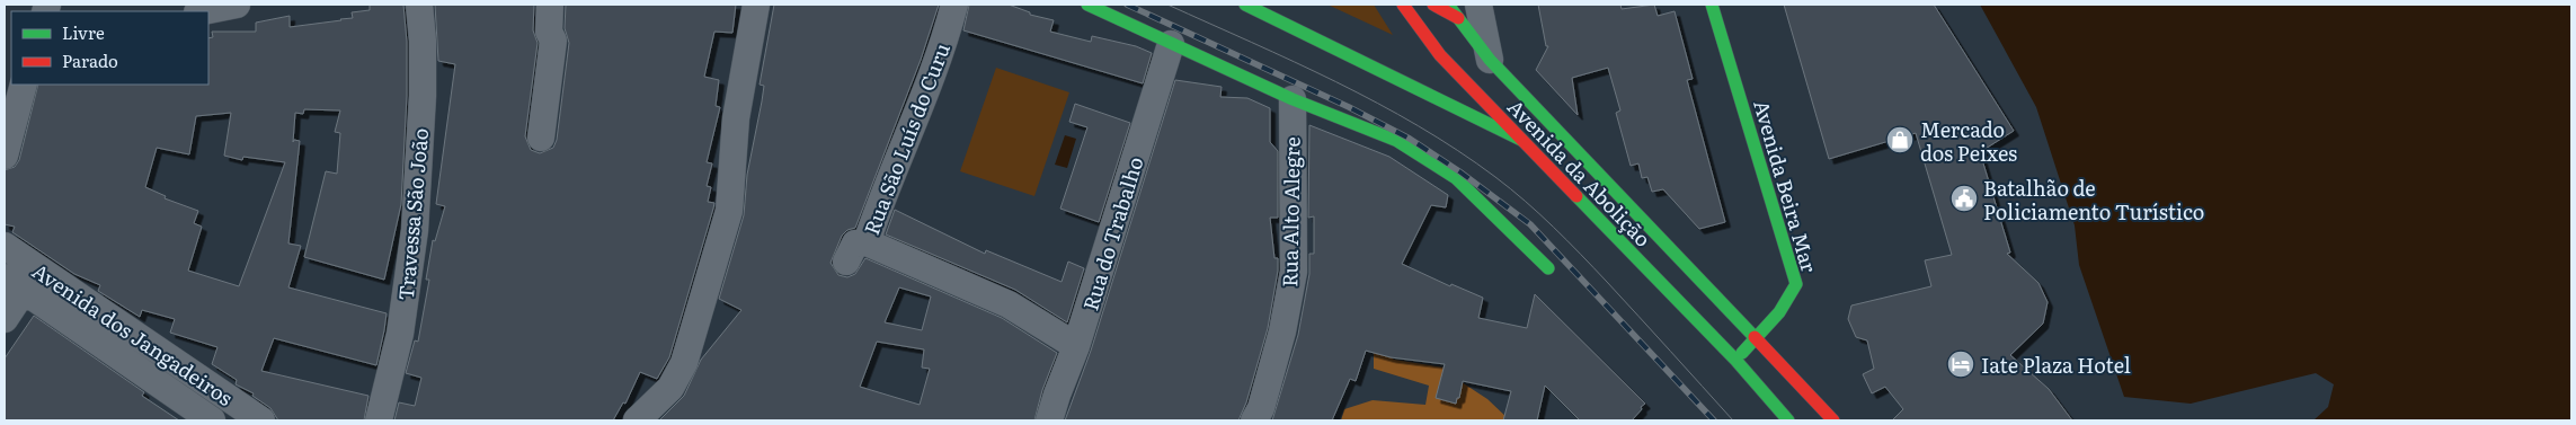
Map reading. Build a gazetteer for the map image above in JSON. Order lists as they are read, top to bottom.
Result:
{
  "streets": {
    "main road": ["Avenida da Abolição", "Avenida Beira Mar"],
    "street": [
      "Rua São Luís do Curu",
      "Rua Alto Alegre",
      "Travessa São João",
      "Rua do Trabalho",
      "Avenida dos Jangadeiros"
    ]
  },
  "crossings": [
    ["Avenida da Abolição", "Avenida Beira Mar"]
  ],
  "places": {
    "shop": ["Mercado dos Peixes"],
    "public building": ["Batalhão de Policiamento Turístico"],
    "hotel": ["Iate Plaza Hotel"]
  },
  "legend": ["Livre", "Parado"]
}
